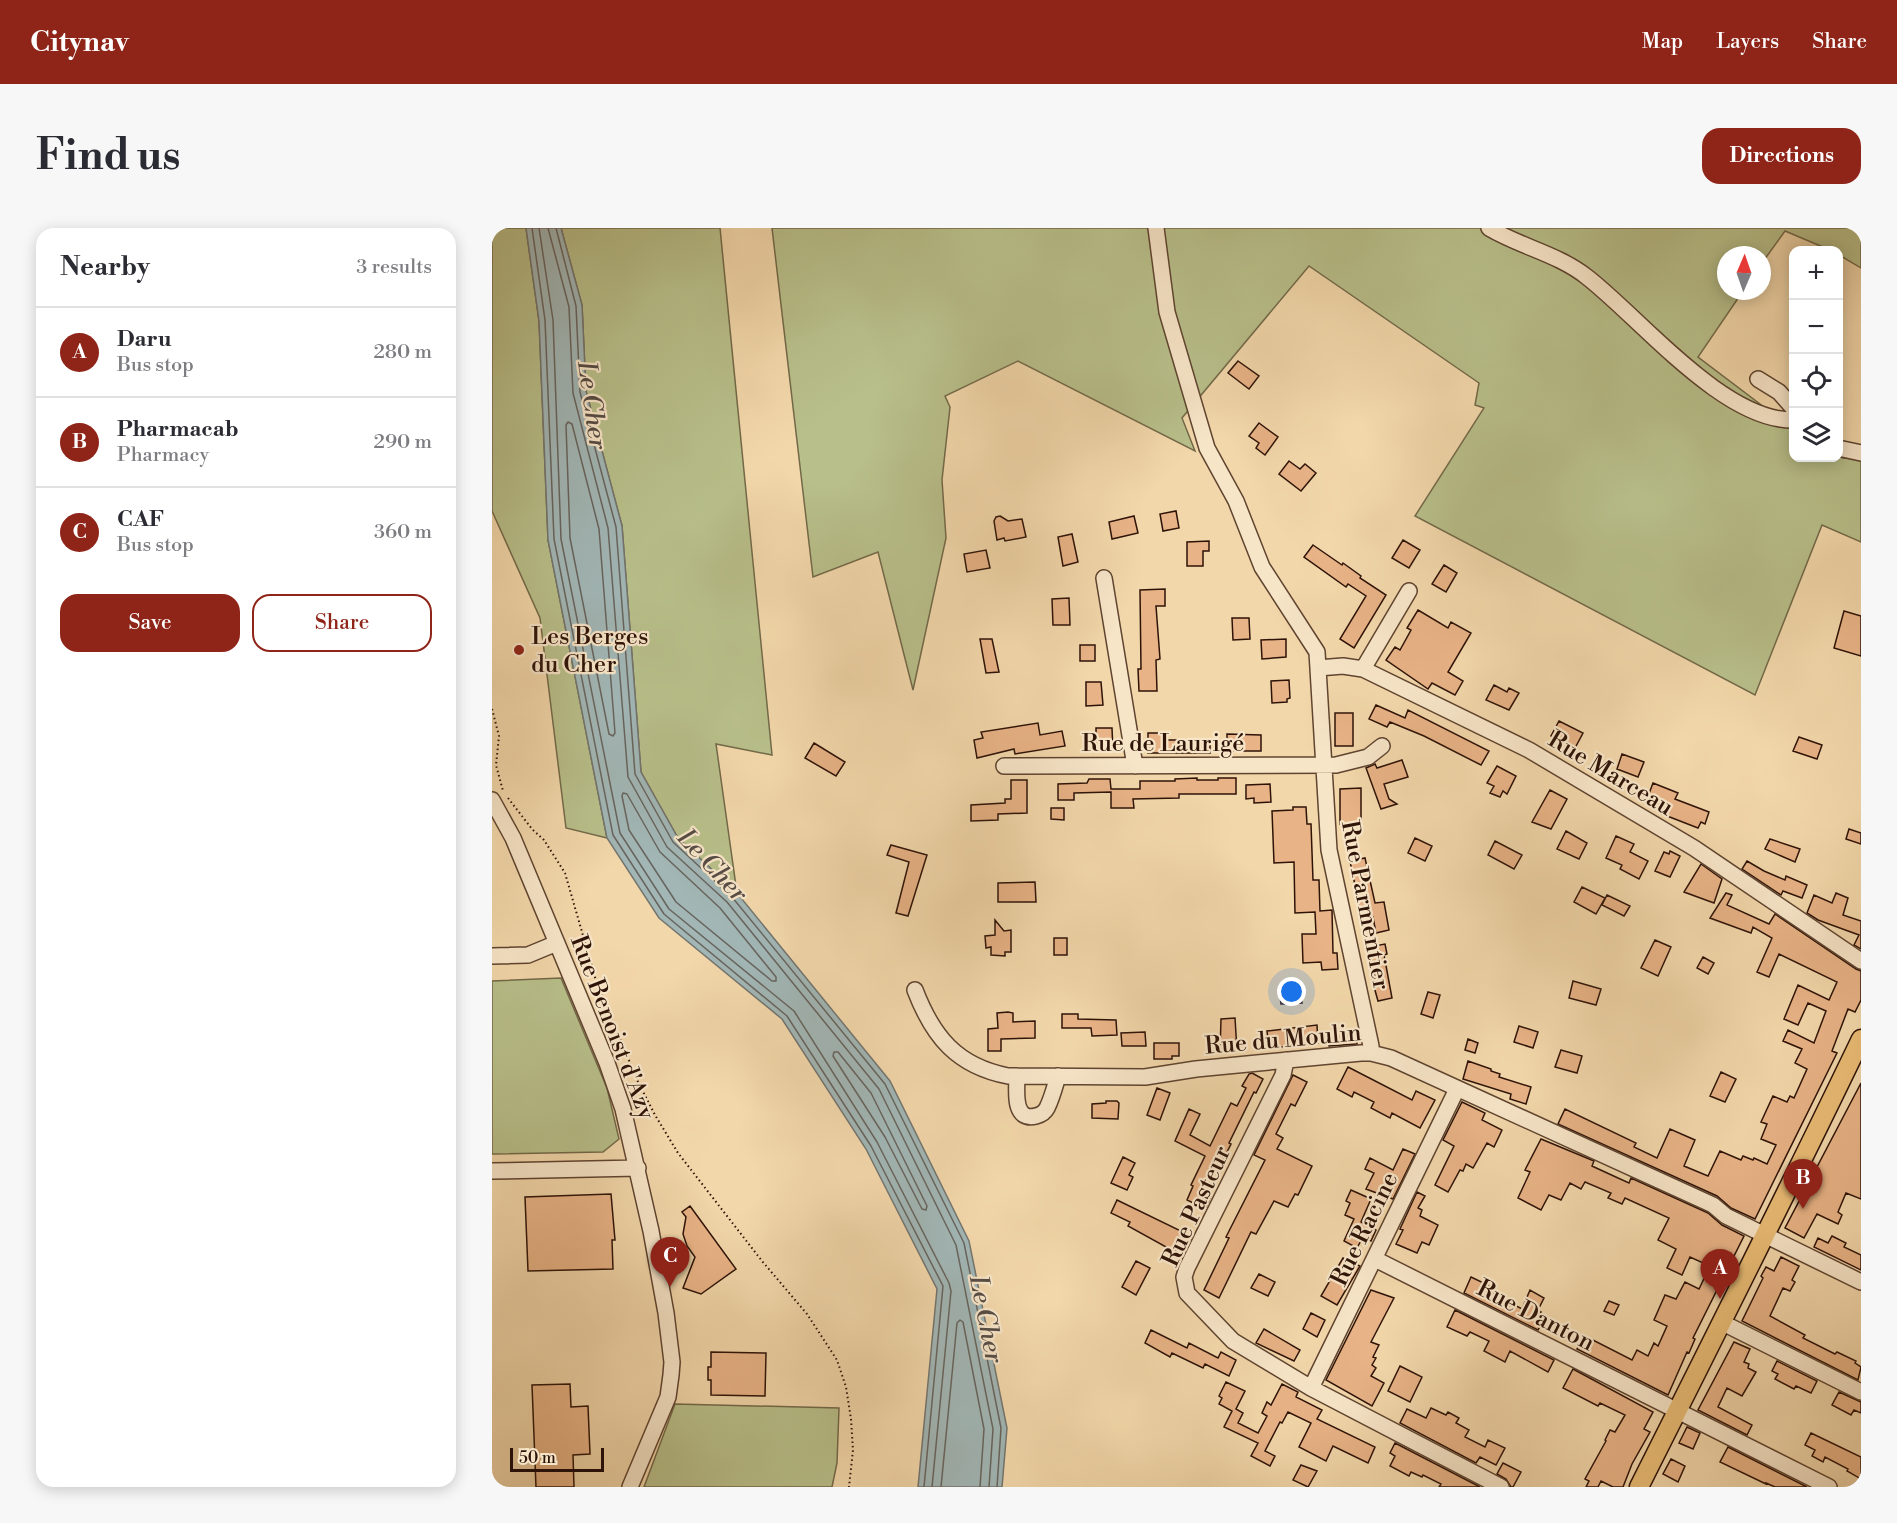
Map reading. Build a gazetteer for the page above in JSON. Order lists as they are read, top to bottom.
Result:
{
  "streets": {
    "street": [
      "Rue de Laurigé",
      "Rue Marceau",
      "Rue Parmentier",
      "Rue Benoist d'Azy",
      "Rue du Moulin",
      "Rue Pasteur",
      "Rue Racine",
      "Rue Danton"
    ]
  },
  "crossings": [
    ["Rue de Laurigé", "Rue Parmentier"],
    ["Rue Marceau", "Rue Parmentier"],
    ["Rue Parmentier", "Rue du Moulin"],
    ["Rue du Moulin", "Rue Pasteur"],
    ["Rue du Moulin", "Rue Racine"],
    ["Rue Pasteur", "Rue Racine"],
    ["Rue Racine", "Rue Danton"]
  ],
  "water": ["Le Cher"],
  "places": ["Les Berges du Cher"],
  "scale_bar": "50 m",
  "north": "top",
  "page": {
    "header": "Citynav",
    "nav": ["Map", "Layers", "Share"],
    "buttons": [
      "Directions",
      ["Save", "Share"]
    ],
    "title": "Find us",
    "heading": ["Nearby", "3 results"],
    "map_buttons": ["+", "−"],
    "list": [
      {
        "mark": "A",
        "name": "Daru",
        "note": "Bus stop",
        "value": "280 m"
      },
      {
        "mark": "B",
        "name": "Pharmacab",
        "note": "Pharmacy",
        "value": "290 m"
      },
      {
        "mark": "C",
        "name": "CAF",
        "note": "Bus stop",
        "value": "360 m"
      }
    ],
    "pins": ["B", "C", "A"],
    "scale": "50 m"
  }
}
